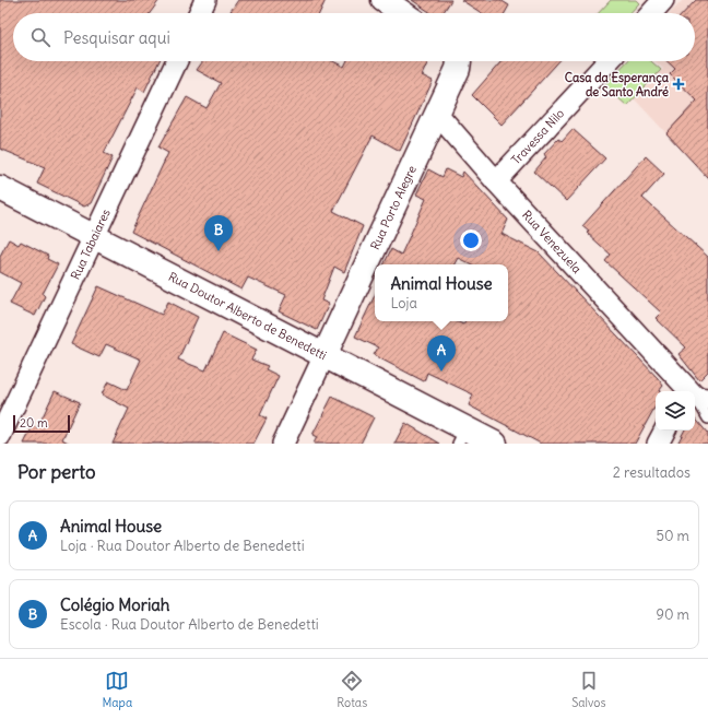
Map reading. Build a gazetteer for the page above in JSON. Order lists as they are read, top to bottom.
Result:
{
  "streets": {
    "main road": ["Rua Porto Alegre", "Rua Doutor Alberto de Benedetti"],
    "street": ["Travessa Nilo", "Rua Venezuela", "Rua Tabaiares"]
  },
  "crossings": [
    ["Travessa Nilo", "Rua Venezuela"],
    ["Rua Porto Alegre", "Rua Venezuela"],
    ["Rua Porto Alegre", "Rua Doutor Alberto de Benedetti"],
    ["Rua Tabaiares", "Rua Doutor Alberto de Benedetti"]
  ],
  "places": {
    "health": ["Casa da Esperança de Santo André"]
  },
  "scale_bar": "20 m",
  "page": {
    "search": "Pesquisar aqui",
    "pins": ["B", "A"],
    "popup": ["Animal House", "Loja"],
    "scale": "20 m",
    "heading": ["Por perto", "2 resultados"],
    "list": [
      {
        "mark": "A",
        "name": "Animal House",
        "note": "Loja · Rua Doutor Alberto de Benedetti",
        "value": "50 m"
      },
      {
        "mark": "B",
        "name": "Colégio Moriah",
        "note": "Escola · Rua Doutor Alberto de Benedetti",
        "value": "90 m"
      }
    ],
    "nav": ["Mapa", "Rotas", "Salvos"]
  }
}
